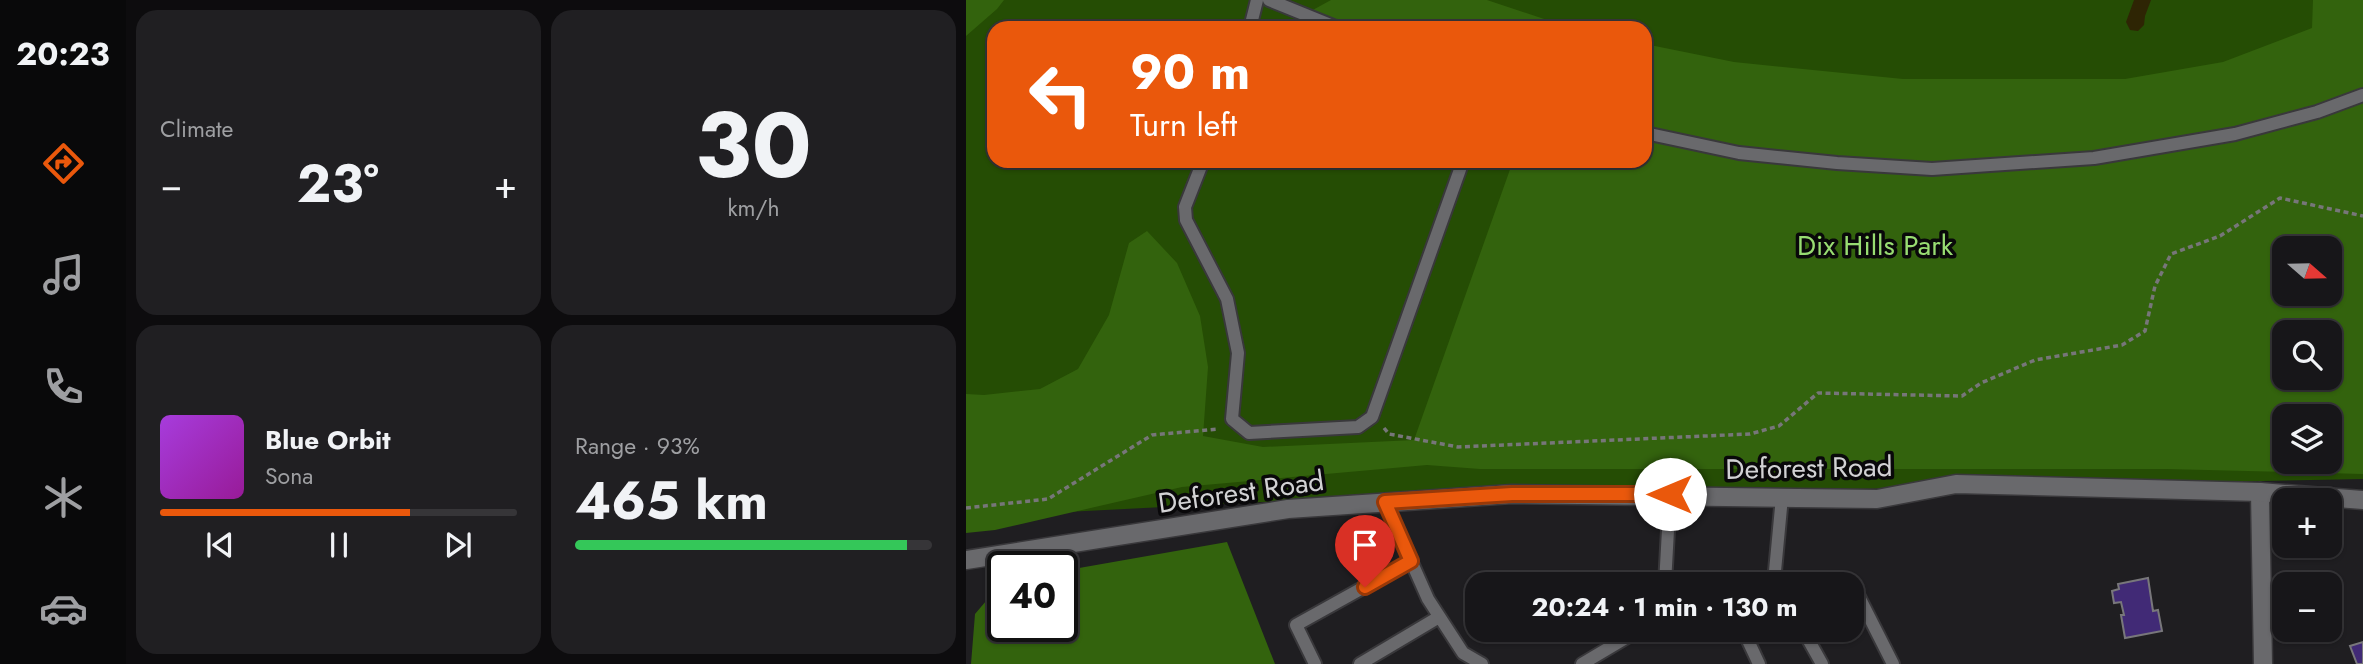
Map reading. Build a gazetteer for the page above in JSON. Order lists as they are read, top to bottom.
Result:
{
  "streets": {
    "street": ["Deforest Road"]
  },
  "parks": ["Dix Hills Park"],
  "north": "right",
  "page": {
    "tabs": "20:23",
    "tile": [
      "Climate",
      ["30", "km/h"],
      ["Range · 93%", "465 km"]
    ],
    "turn": ["90 m", "Turn left"],
    "heat": ["−", "23°", "+"],
    "map_buttons": ["+", "−"],
    "song": ["Blue Orbit", "Sona"],
    "limit": "40",
    "trip": "20:24 · 1 min · 130 m"
  }
}
